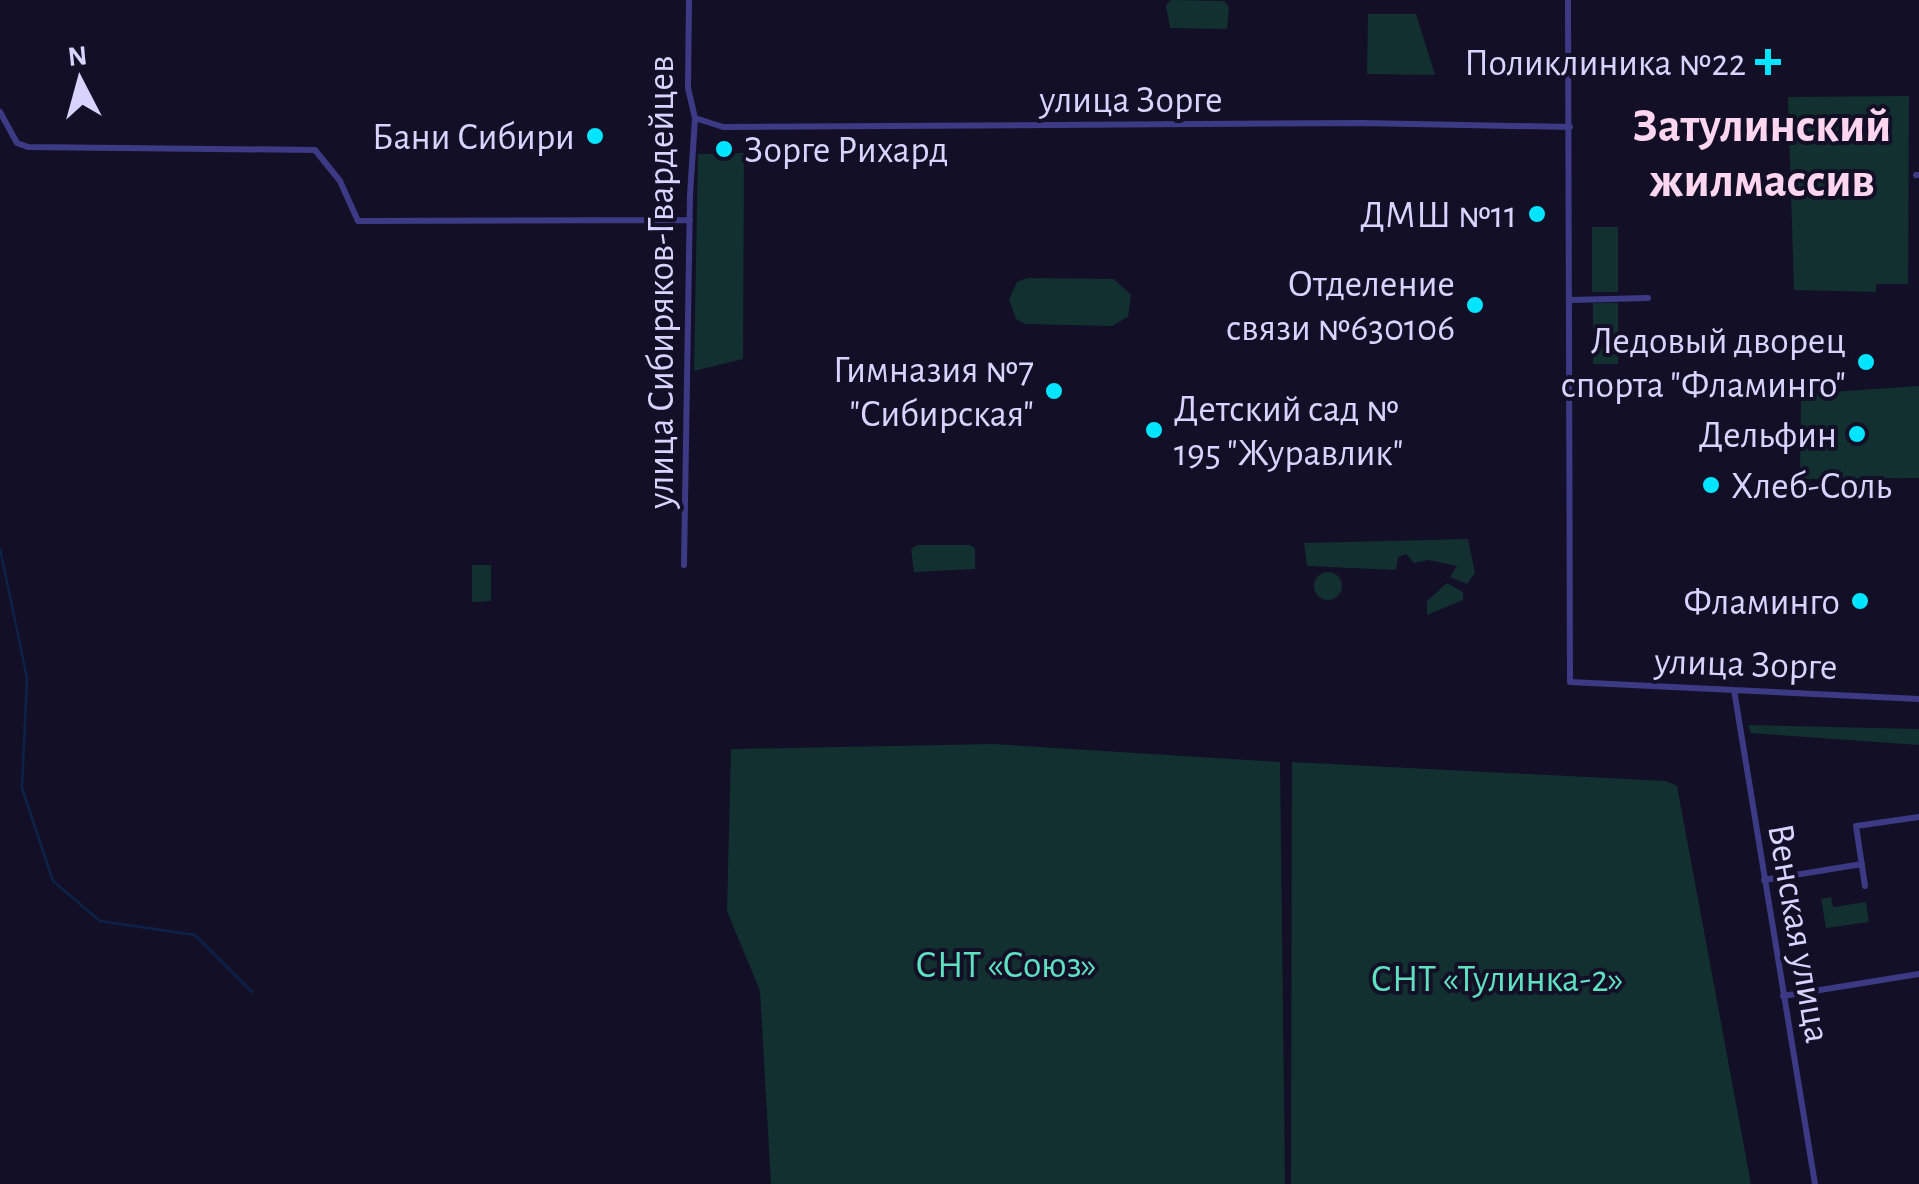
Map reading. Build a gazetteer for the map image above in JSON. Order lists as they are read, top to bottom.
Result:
{
  "streets": {
    "street": ["улица Зорге", "улица Сибиряков-Гвардейцев", "Венская улица"]
  },
  "crossings": [
    ["улица Зорге", "улица Сибиряков-Гвардейцев"],
    ["улица Зорге", "Венская улица"]
  ],
  "districts": ["Затулинский жилмассив"],
  "parks": ["СНТ «Союз»", "СНТ «Тулинка-2»"],
  "places": {
    "health": ["Поликлиника №22"],
    "other": [
      "Бани Сибири",
      "Зорге Рихард",
      "ДМШ №11",
      "Отделение связи №630106",
      "Ледовый дворец спорта \"Фламинго\"",
      "Гимназия №7 \"Сибирская\"",
      "Детский сад № 195 \"Журавлик\"",
      "Дельфин",
      "Хлеб-Соль",
      "Фламинго"
    ]
  },
  "north": "top"
}
